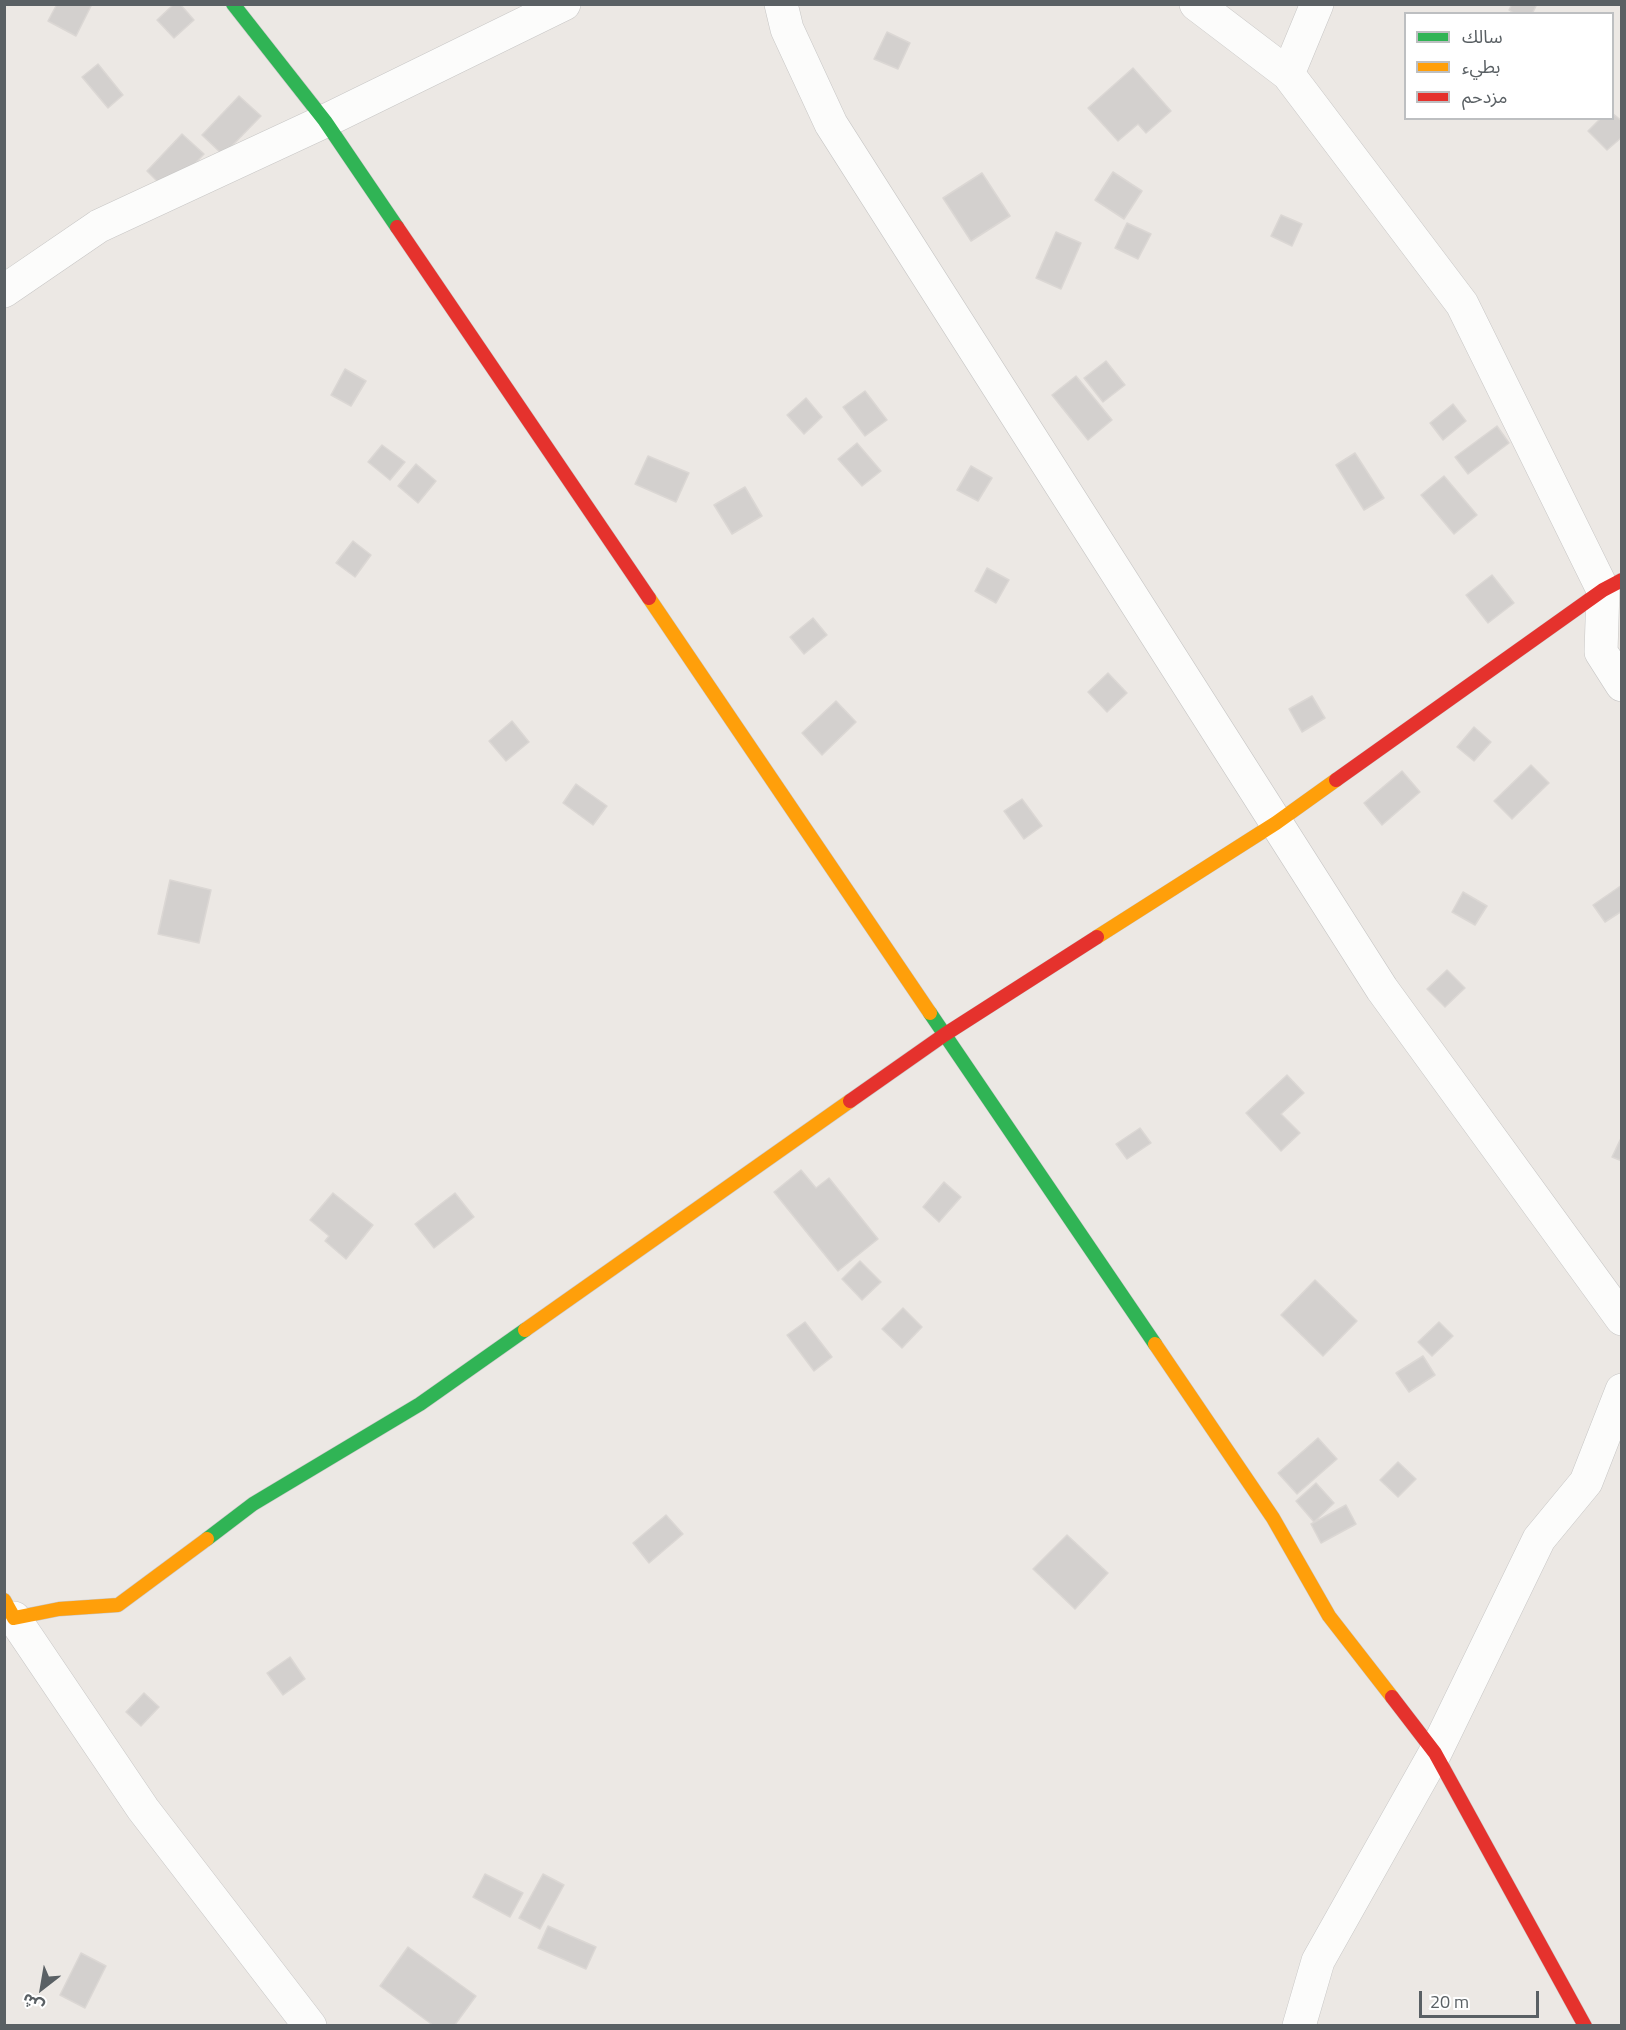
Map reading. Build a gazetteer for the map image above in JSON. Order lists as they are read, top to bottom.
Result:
{
  "legend": ["سالك", "بطيء", "مزدحم"],
  "scale_bar": "20 m",
  "north": "bottom left"
}
